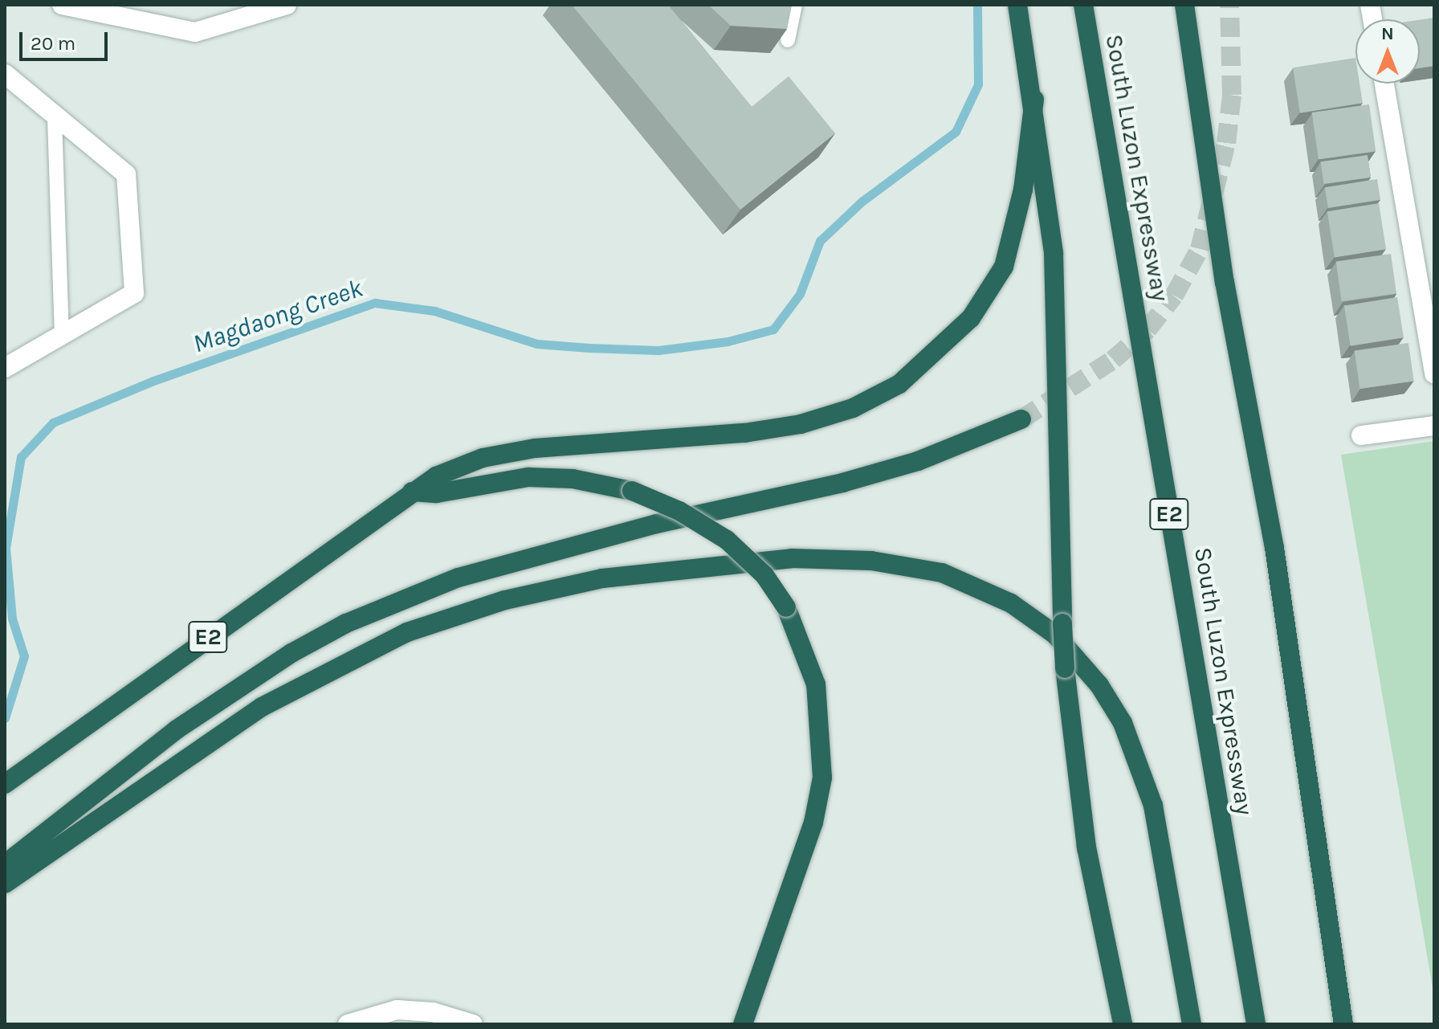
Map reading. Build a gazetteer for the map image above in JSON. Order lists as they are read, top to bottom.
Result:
{
  "streets": {
    "highway": ["South Luzon Expressway", "E2"]
  },
  "water": ["Magdaong Creek"],
  "scale_bar": "20 m",
  "north": "top"
}
